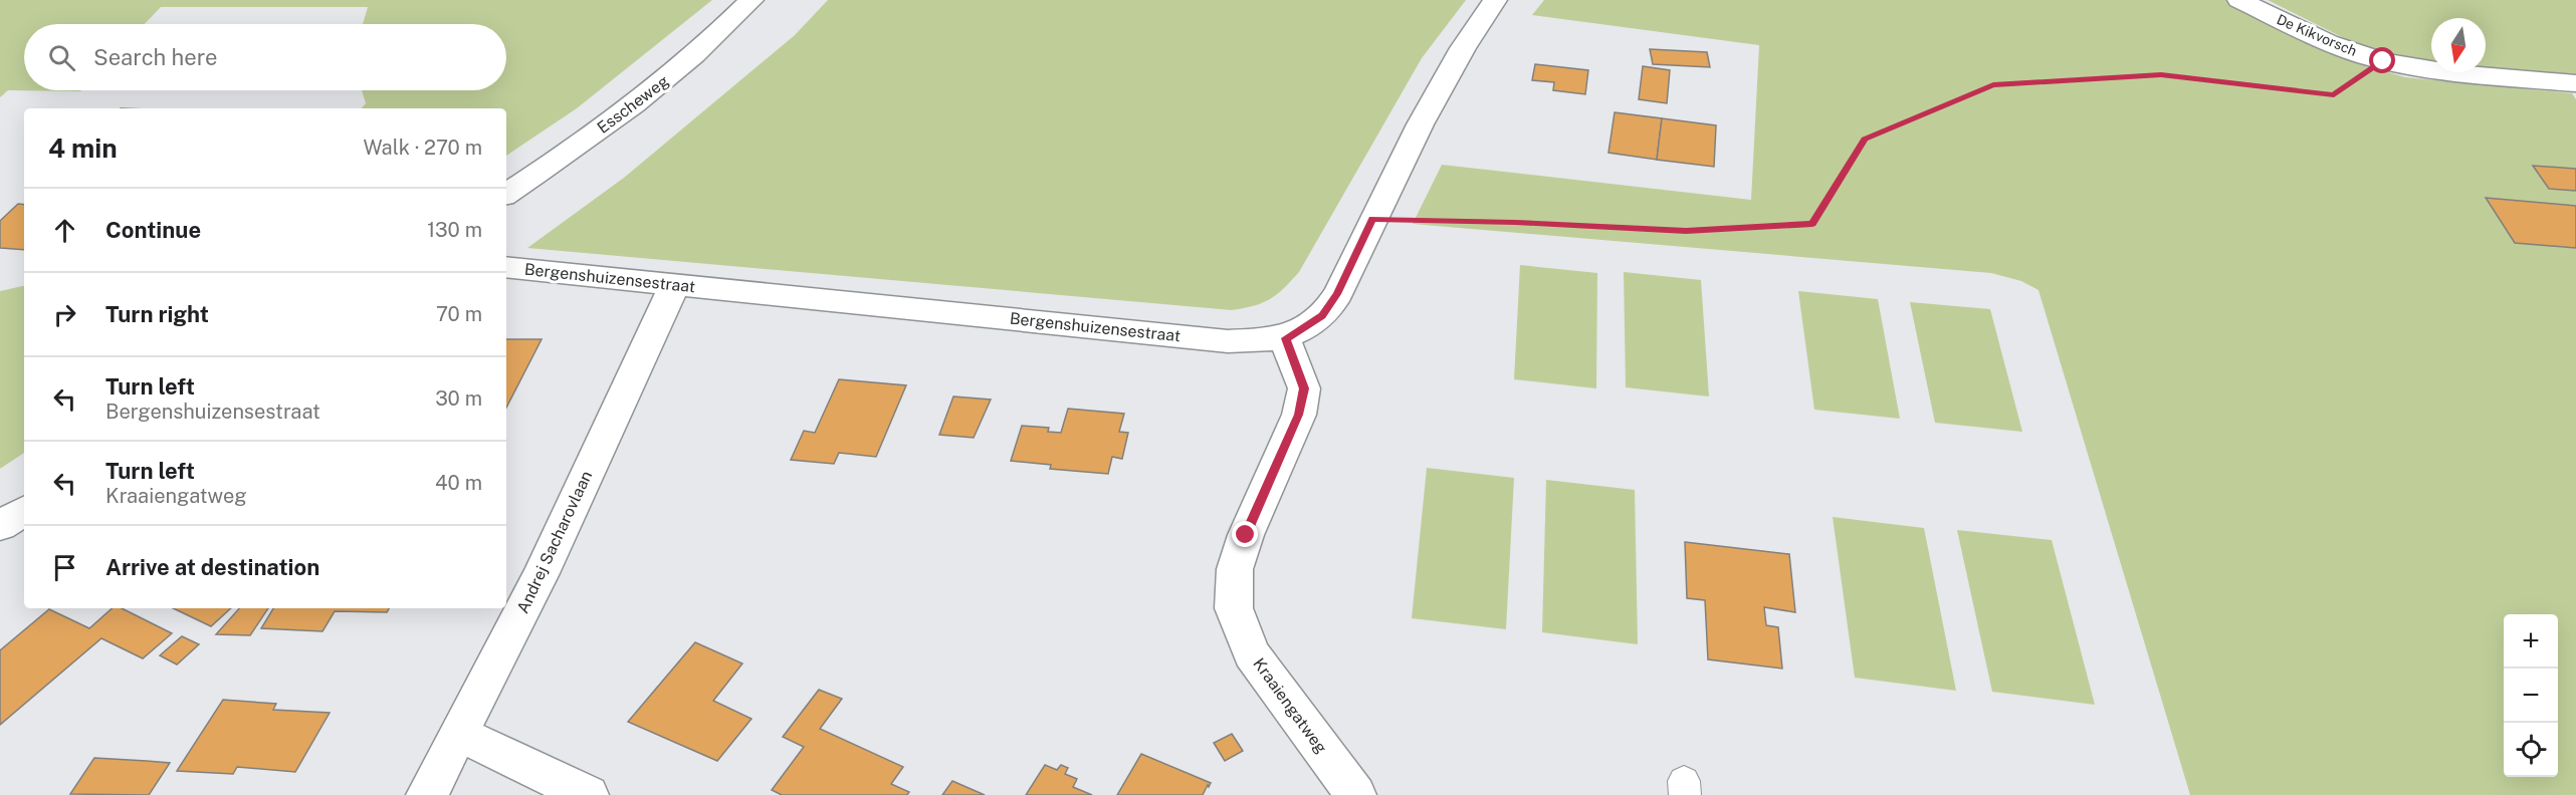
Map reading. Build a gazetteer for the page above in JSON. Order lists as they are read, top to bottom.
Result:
{
  "streets": {
    "street": [
      "De Kikvorsch",
      "Esscheweg",
      "Bergenshuizensestraat",
      "Andrej Sacharovlaan",
      "Kraaiengatweg"
    ]
  },
  "crossings": [
    ["Bergenshuizensestraat", "Andrej Sacharovlaan"],
    ["Bergenshuizensestraat", "Kraaiengatweg"]
  ],
  "north": "bottom",
  "page": {
    "search": "Search here",
    "heading": ["4 min", "Walk · 270 m"],
    "list": [
      ["Continue", "130 m"],
      ["Turn right", "70 m"],
      ["Turn left", "Bergenshuizensestraat", "30 m"],
      ["Turn left", "Kraaiengatweg", "40 m"],
      "Arrive at destination"
    ],
    "map_buttons": ["+", "−"]
  }
}
